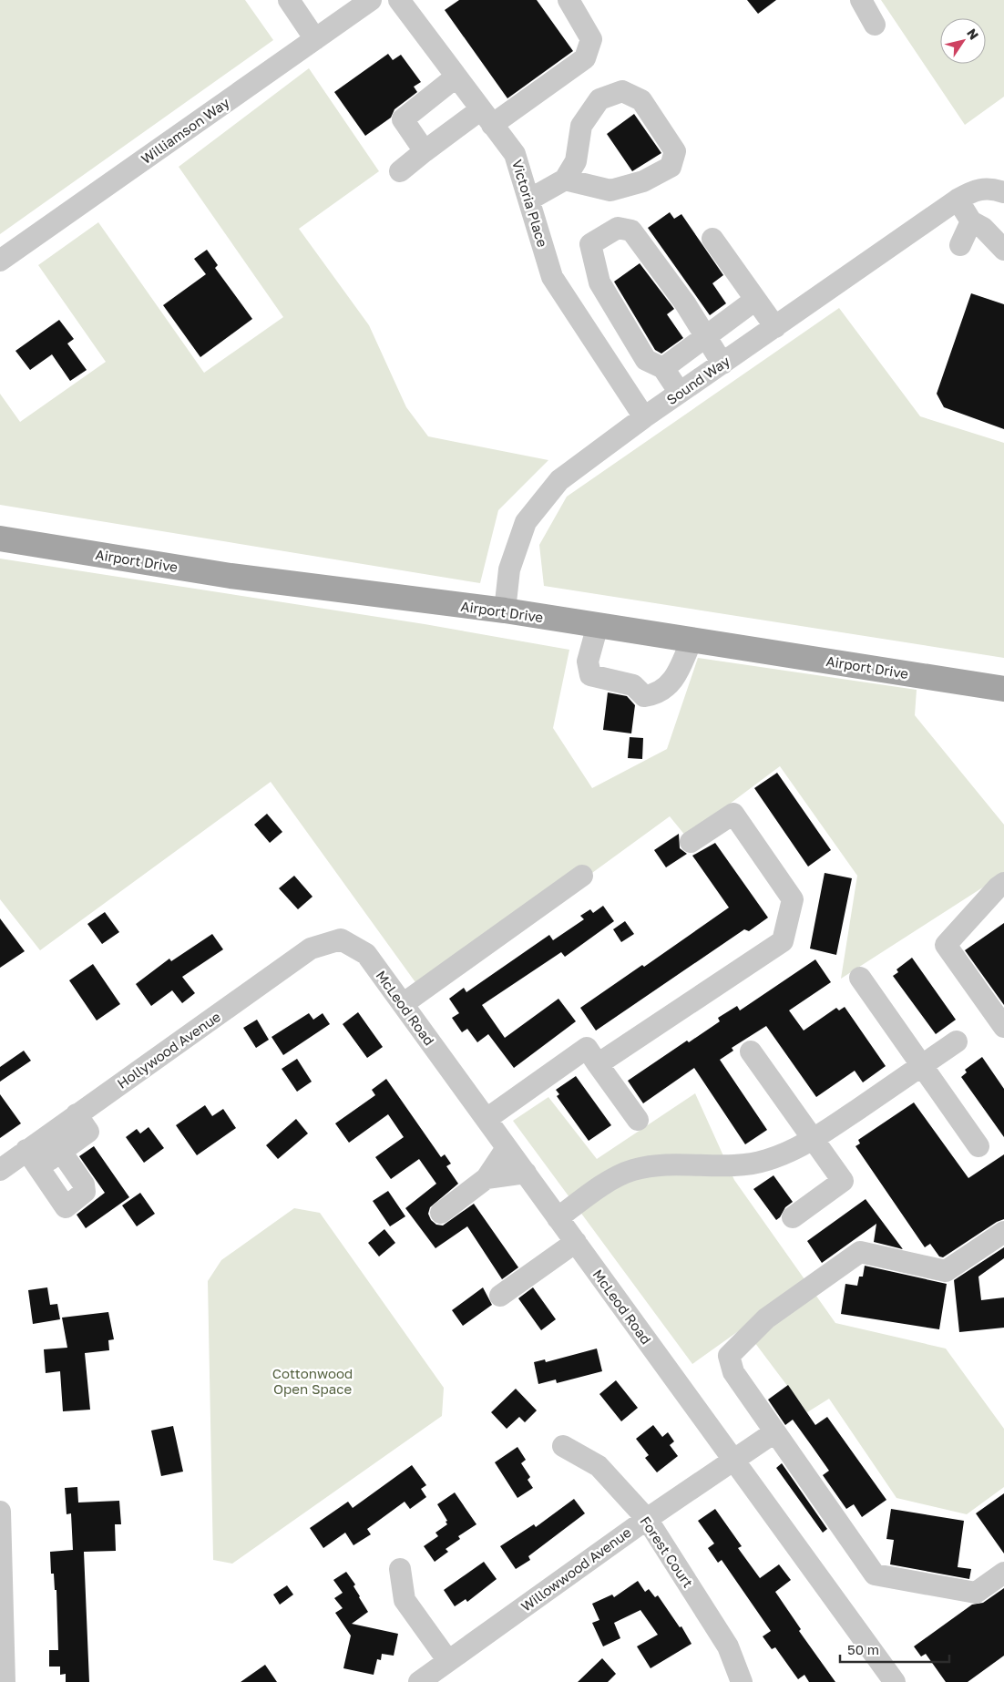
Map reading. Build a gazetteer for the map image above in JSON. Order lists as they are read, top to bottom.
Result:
{
  "streets": {
    "main road": ["Airport Drive"],
    "street": [
      "Williamson Way",
      "Victoria Place",
      "Sound Way",
      "McLeod Road",
      "Hollywood Avenue",
      "Forest Court",
      "Willowwood Avenue"
    ]
  },
  "crossings": [
    ["Victoria Place", "Sound Way"],
    ["Sound Way", "Airport Drive"],
    ["McLeod Road", "Hollywood Avenue"],
    ["McLeod Road", "Willowwood Avenue"],
    ["Forest Court", "Willowwood Avenue"]
  ],
  "parks": ["Cottonwood Open Space"],
  "scale_bar": "50 m",
  "north": "top right"
}
